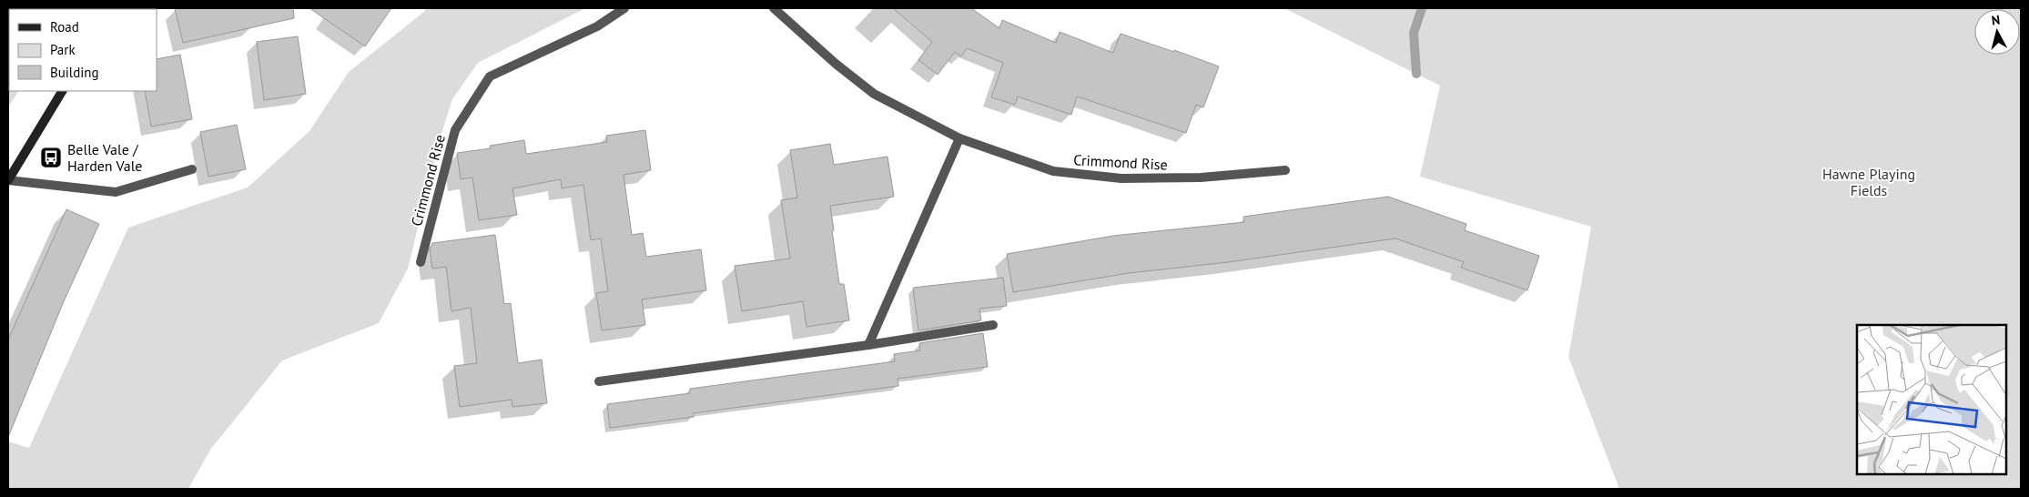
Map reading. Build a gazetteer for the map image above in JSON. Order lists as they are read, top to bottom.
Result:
{
  "streets": {
    "street": ["Crimmond Rise"]
  },
  "parks": ["Hawne Playing Fields"],
  "places": {
    "bus stop": ["Belle Vale / Harden Vale"]
  },
  "legend": ["Road", "Park", "Building"],
  "north": "top"
}
